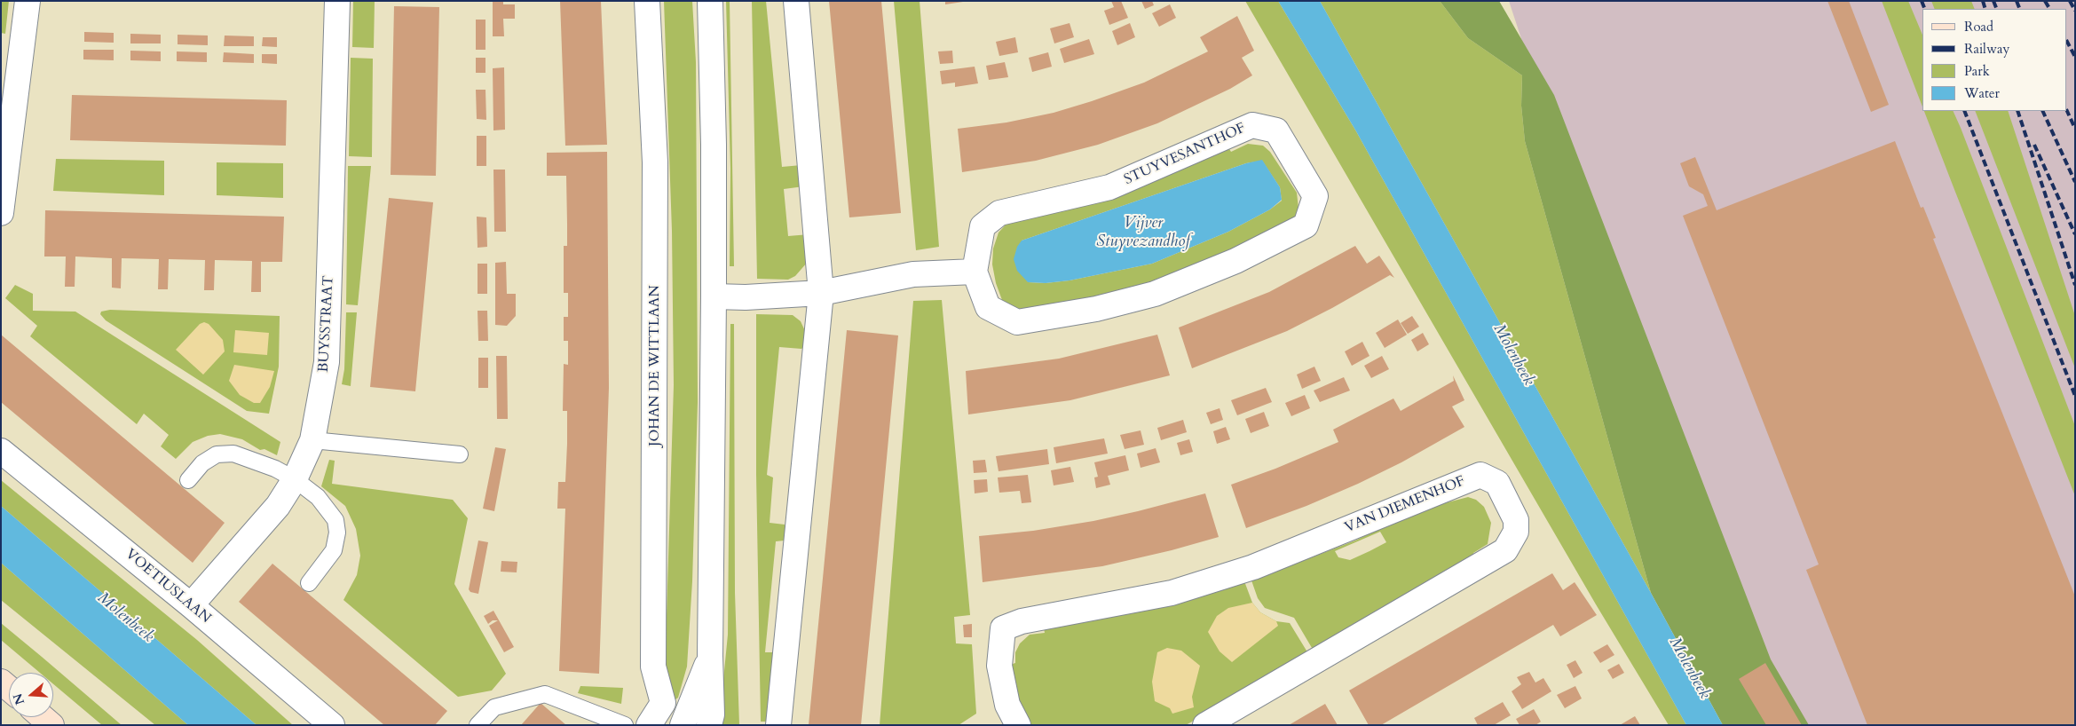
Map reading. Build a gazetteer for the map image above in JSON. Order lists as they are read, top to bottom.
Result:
{
  "streets": {
    "street": [
      "STUYVESANTHOF",
      "BUYSSTRAAT",
      "JOHAN DE WITTLAAN",
      "VAN DIEMENHOF",
      "VOETIUSLAAN"
    ]
  },
  "crossings": [
    ["BUYSSTRAAT", "VOETIUSLAAN"]
  ],
  "water": ["Vijver Stuyvezandhof", "Molenbeek"],
  "legend": [
    "Road",
    "Railway",
    "Park",
    "Water"
  ],
  "north": "left"
}
